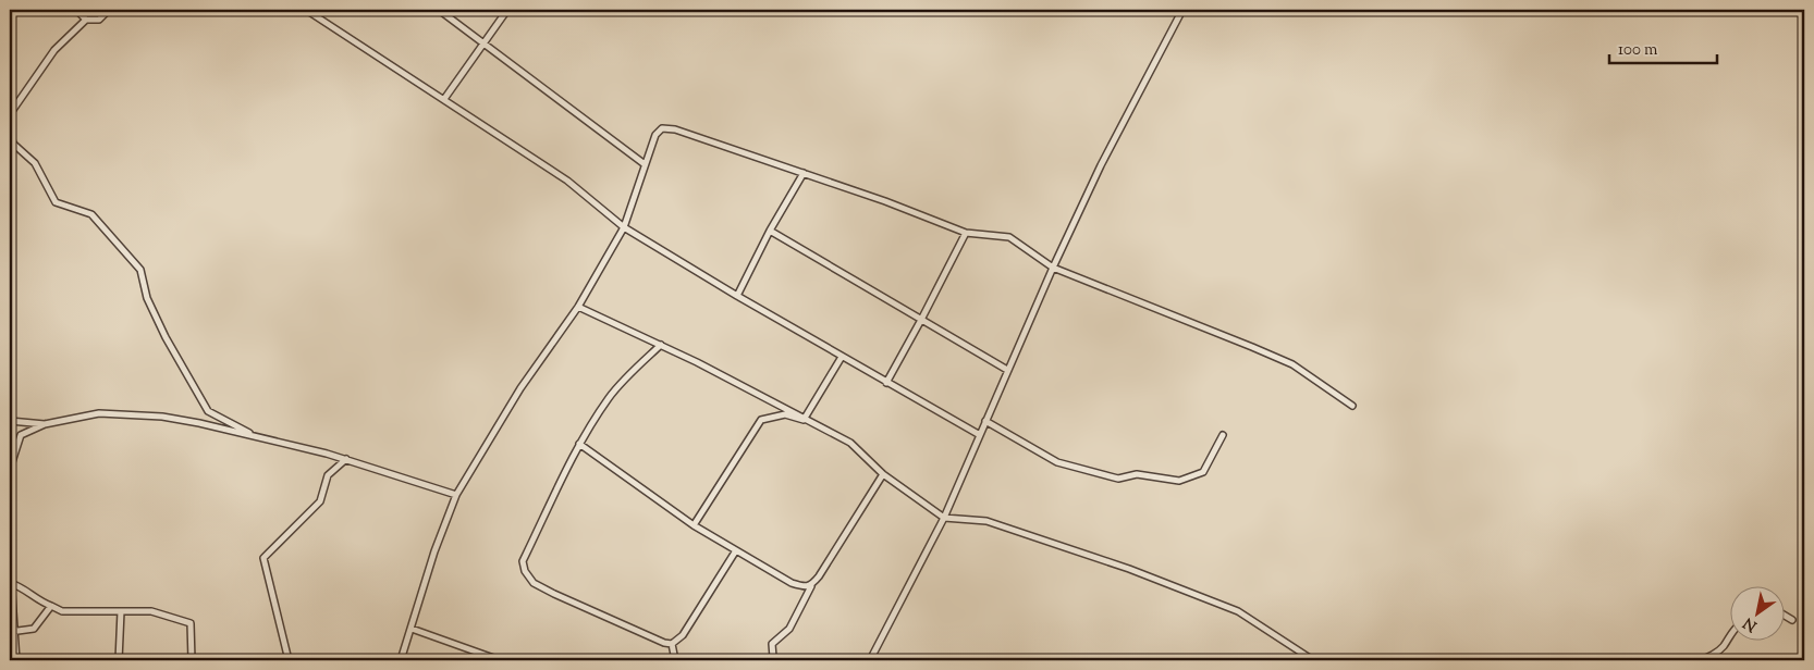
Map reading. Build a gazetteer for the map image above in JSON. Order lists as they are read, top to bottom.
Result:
{
  "scale_bar": "100 m",
  "north": "bottom left"
}
